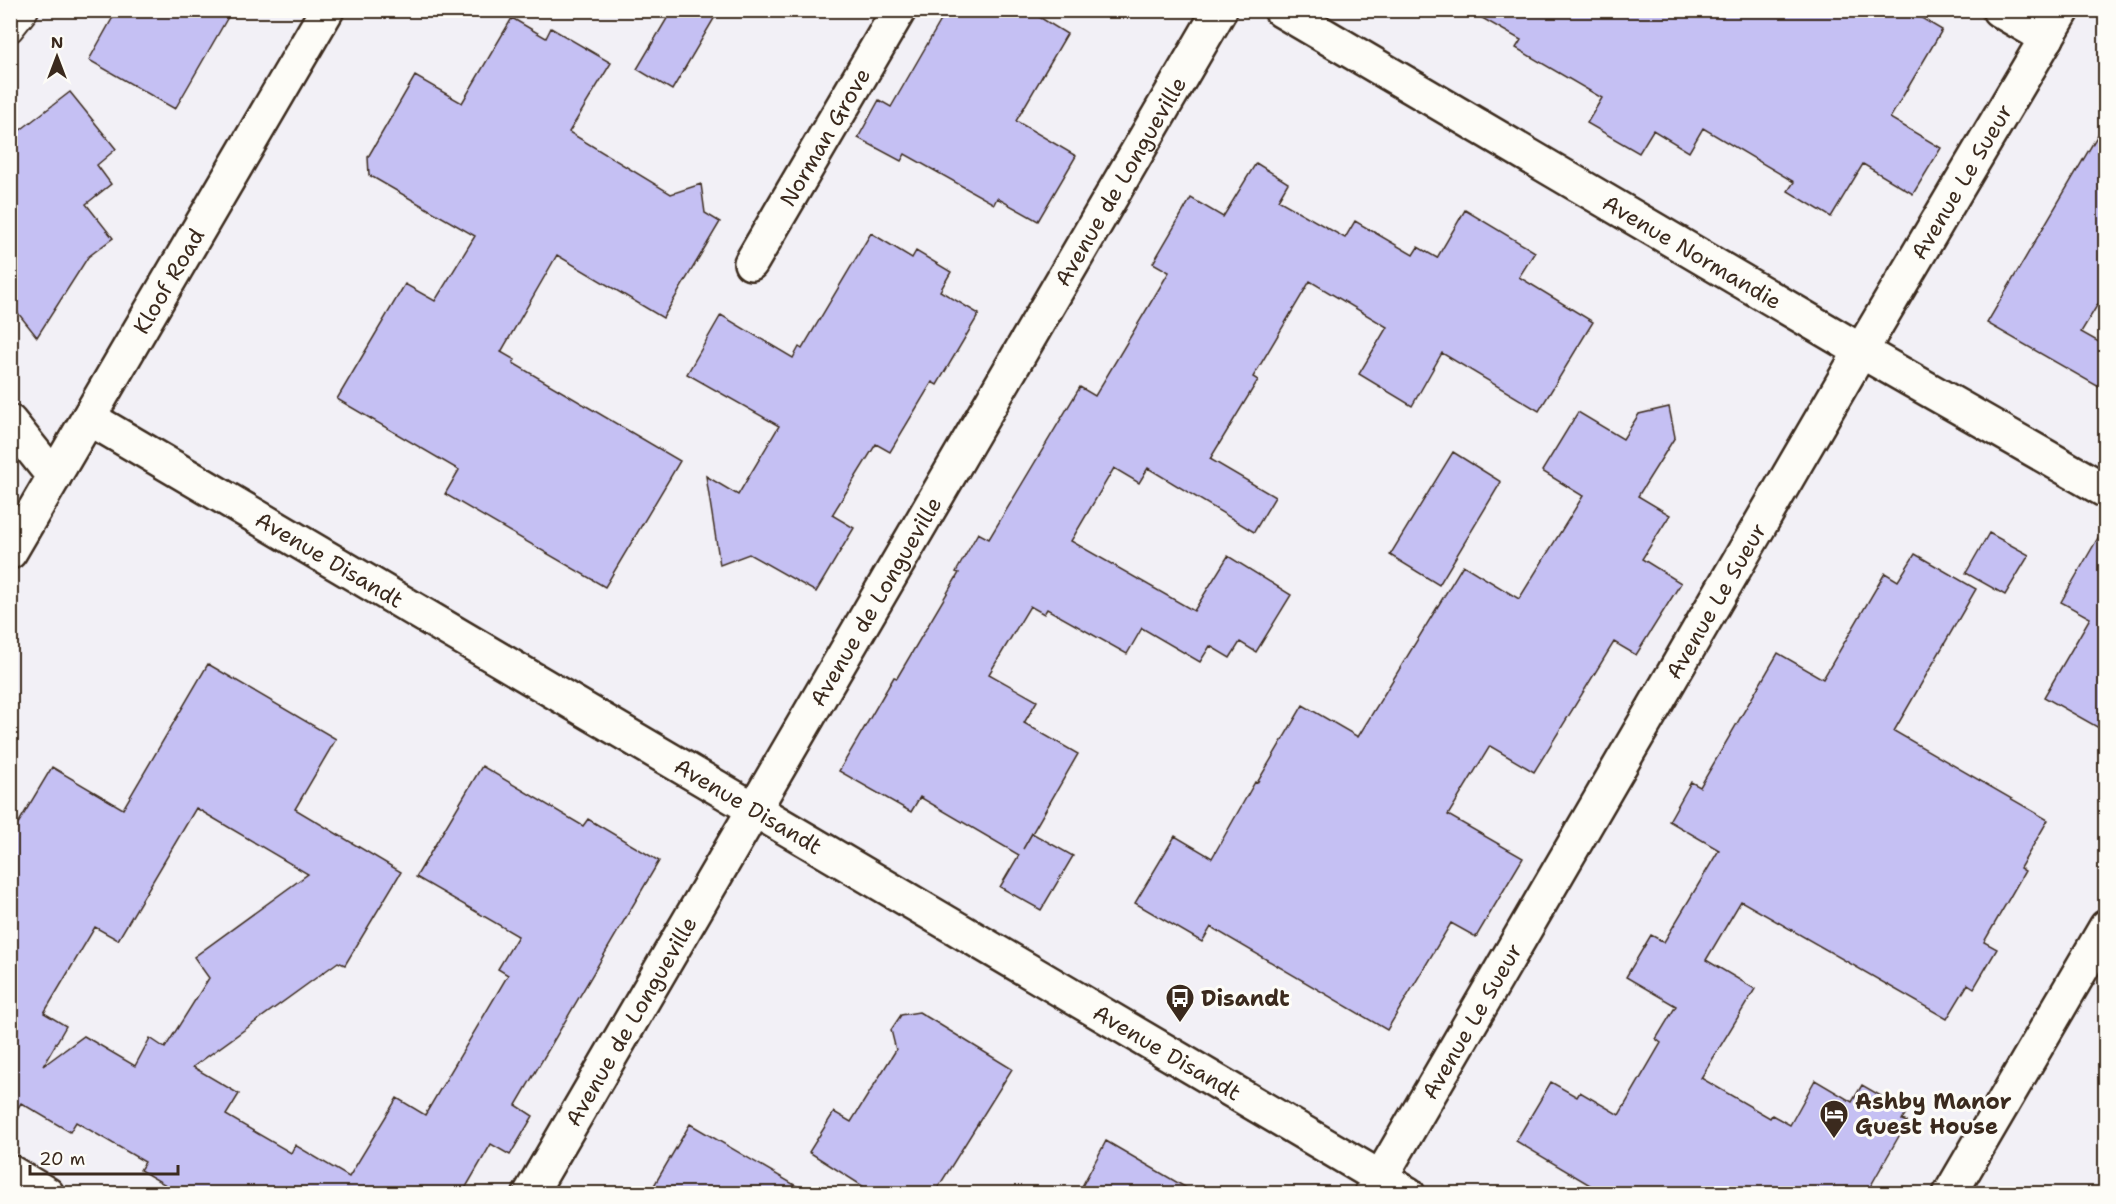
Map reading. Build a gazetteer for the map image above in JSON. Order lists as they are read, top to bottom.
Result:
{
  "streets": {
    "street": [
      "Norman Grove",
      "Avenue de Longueville",
      "Avenue Le Sueur",
      "Avenue Normandie",
      "Kloof Road",
      "Avenue Disandt"
    ]
  },
  "crossings": [
    ["Avenue de Longueville", "Avenue Disandt"],
    ["Avenue Le Sueur", "Avenue Normandie"],
    ["Avenue Le Sueur", "Avenue Disandt"],
    ["Kloof Road", "Avenue Disandt"]
  ],
  "places": {
    "bus stop": ["Disandt"],
    "hotel": ["Ashby Manor Guest House"]
  },
  "scale_bar": "20 m",
  "north": "top"
}
